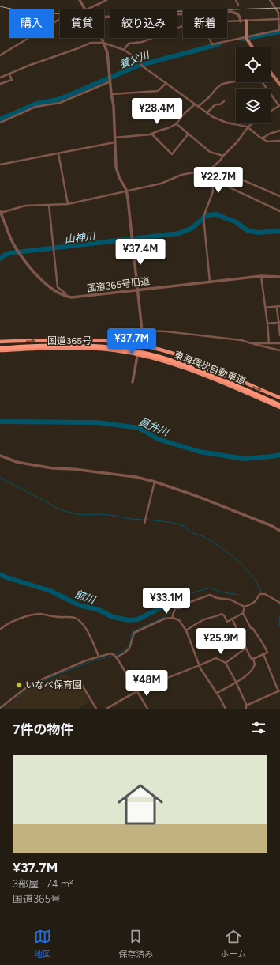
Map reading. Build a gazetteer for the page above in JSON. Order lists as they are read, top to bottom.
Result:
{
  "streets": {
    "highway": ["国道365号", "東海環状自動車道"],
    "street": ["国道365号旧道"]
  },
  "water": [
    "養父川",
    "山神川",
    "員弁川",
    "前川"
  ],
  "places": ["いなべ保育園"],
  "page": {
    "chip": [
      "購入",
      "賃貸",
      "絞り込み",
      "新着"
    ],
    "price": [
      "¥28.4M",
      "¥22.7M",
      "¥37.4M",
      "¥37.7M",
      "¥33.1M",
      "¥25.9M",
      "¥48M"
    ],
    "heading": "7件の物件",
    "list": [
      {
        "name": "¥37.7M",
        "note": "3部屋 · 74 m² · 国道365号"
      }
    ],
    "tabs": ["地図", "保存済み", "ホーム"]
  }
}
